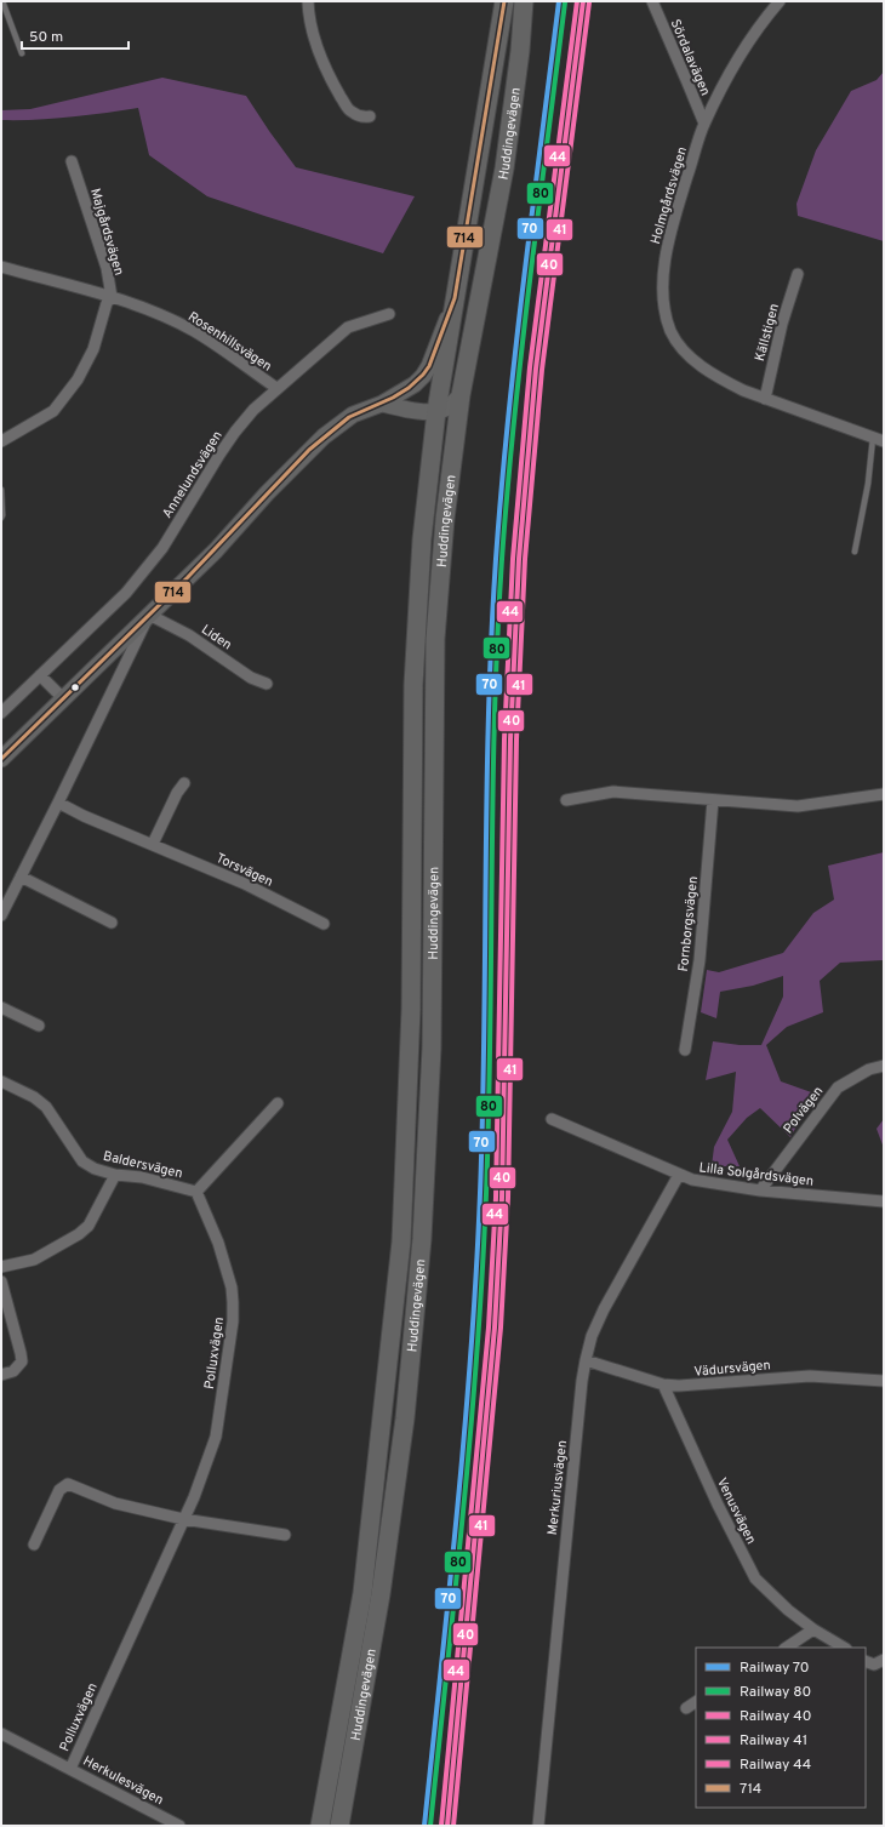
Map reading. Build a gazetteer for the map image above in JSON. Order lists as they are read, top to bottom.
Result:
{
  "streets": {
    "main road": ["Huddingevägen"],
    "street": [
      "Sördalavägen",
      "Holmgårdsvägen",
      "Majgårdsvägen",
      "Källstigen",
      "Rosenhillsvägen",
      "Annelundsvägen",
      "Liden",
      "Torsvägen",
      "Fornborgsvägen",
      "Polvägen",
      "Baldersvägen",
      "Lilla Solgårdsvägen",
      "Polluxvägen",
      "Vädursvägen",
      "Merkuriusvägen",
      "Venusvägen",
      "Herkulesvägen"
    ]
  },
  "crossings": [
    ["Sördalavägen", "Holmgårdsvägen"],
    ["Holmgårdsvägen", "Källstigen"],
    ["Majgårdsvägen", "Rosenhillsvägen"],
    ["Rosenhillsvägen", "Annelundsvägen"],
    ["Polvägen", "Lilla Solgårdsvägen"],
    ["Baldersvägen", "Polluxvägen"],
    ["Lilla Solgårdsvägen", "Merkuriusvägen"],
    ["Polluxvägen", "Herkulesvägen"],
    ["Vädursvägen", "Merkuriusvägen"],
    ["Vädursvägen", "Venusvägen"]
  ],
  "lines": [
    "rail line 70",
    "rail line 40",
    "rail line 44",
    "transit line 714",
    "rail line 80",
    "rail line 41"
  ],
  "legend": [
    "Railway 70",
    "Railway 80",
    "Railway 40",
    "Railway 41",
    "Railway 44",
    "714"
  ],
  "scale_bar": "50 m"
}
